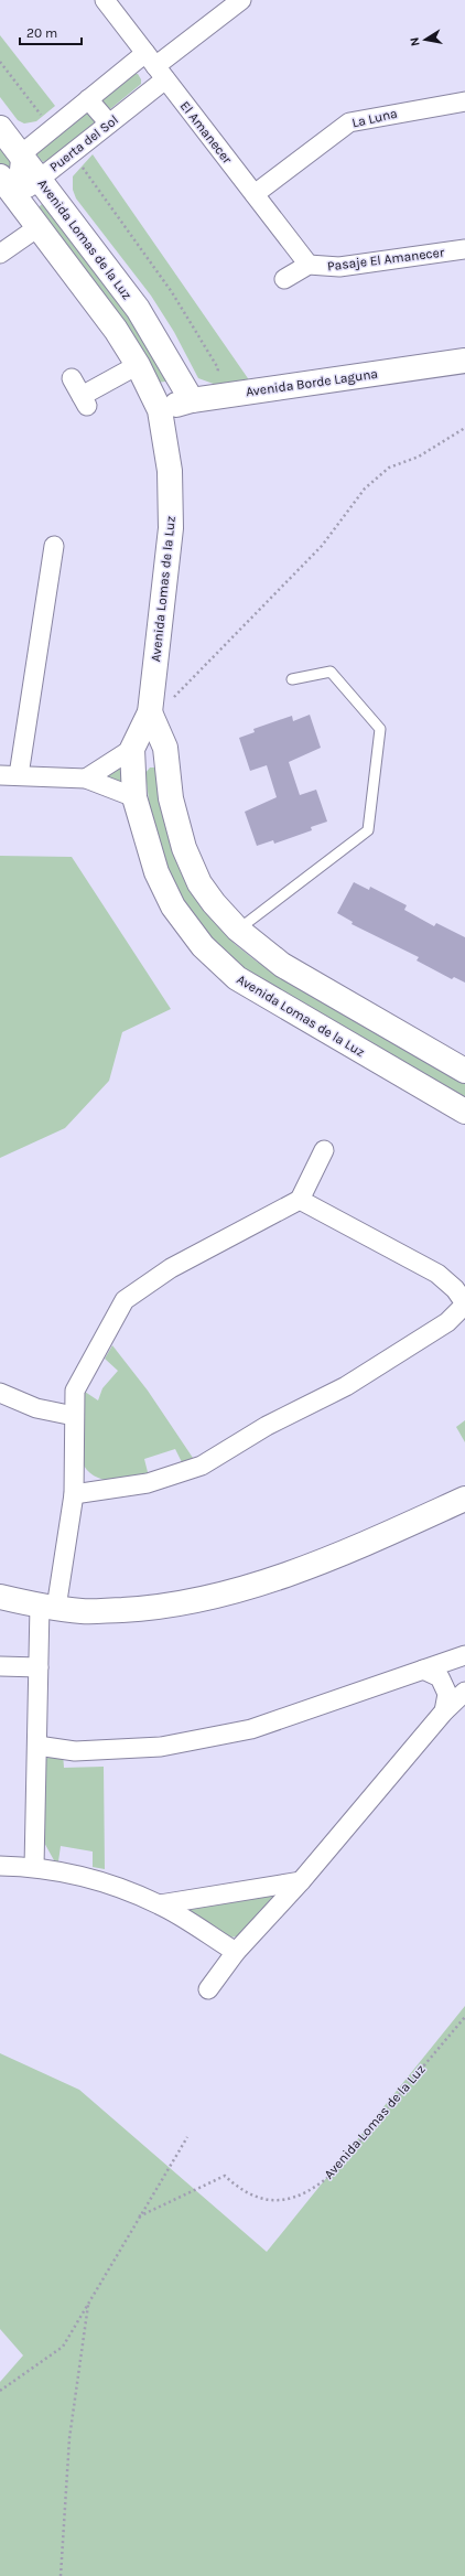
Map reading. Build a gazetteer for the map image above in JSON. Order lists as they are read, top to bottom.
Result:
{
  "streets": {
    "street": [
      "La Luna",
      "El Amanecer",
      "Puerta del Sol",
      "Avenida Lomas de la Luz",
      "Pasaje El Amanecer",
      "Avenida Borde Laguna"
    ]
  },
  "crossings": [
    ["La Luna", "El Amanecer"],
    ["El Amanecer", "Puerta del Sol"],
    ["El Amanecer", "Pasaje El Amanecer"],
    ["Puerta del Sol", "Avenida Lomas de la Luz"],
    ["Avenida Lomas de la Luz", "Avenida Borde Laguna"]
  ],
  "scale_bar": "20 m",
  "north": "left"
}
